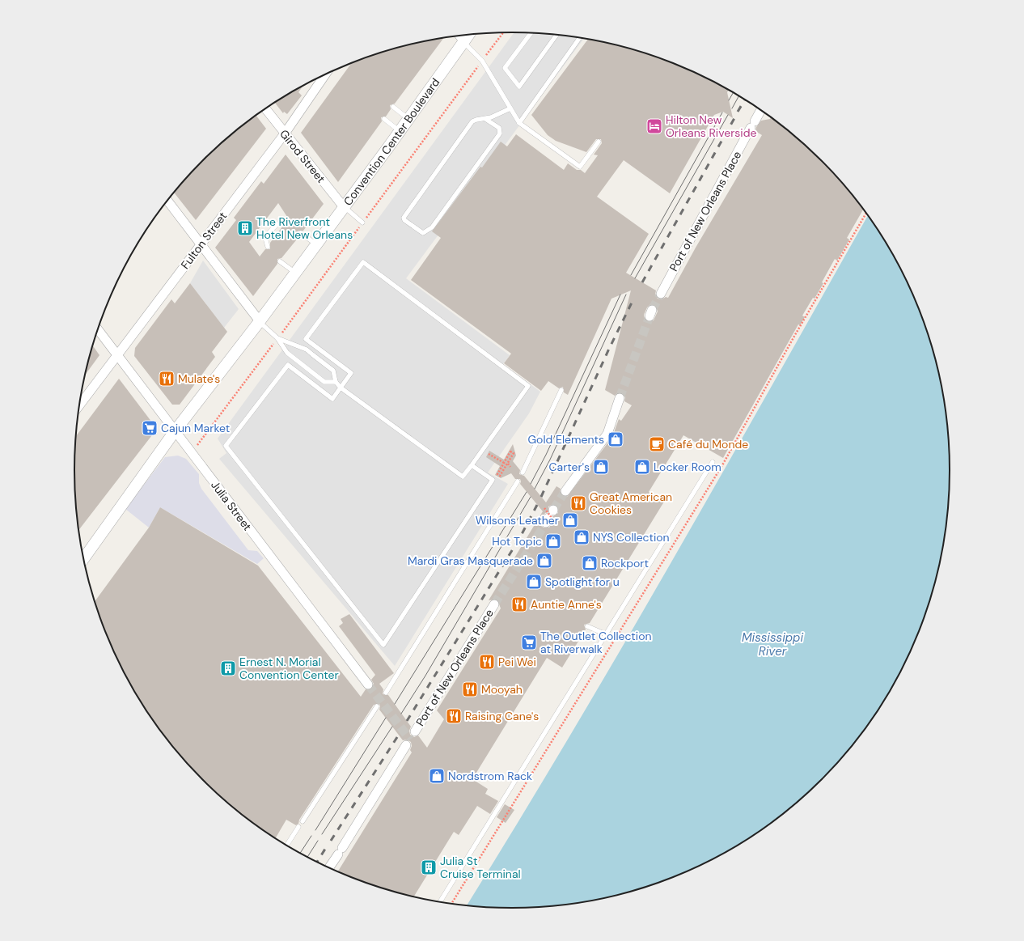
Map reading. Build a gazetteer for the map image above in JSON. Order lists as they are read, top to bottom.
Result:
{
  "streets": {
    "street": [
      "Convention Center Boulevard",
      "Girod Street",
      "Port of New Orleans Place",
      "Fulton Street",
      "Julia Street"
    ]
  },
  "crossings": [
    ["Convention Center Boulevard", "Girod Street"],
    ["Convention Center Boulevard", "Julia Street"],
    ["Girod Street", "Fulton Street"],
    ["Fulton Street", "Julia Street"]
  ],
  "water": ["Mississippi River"],
  "places": {
    "hotel": ["Hilton New Orleans Riverside"],
    "building": ["The Riverfront Hotel New Orleans", "Ernest N. Morial Convention Center", "Julia St Cruise Terminal"],
    "restaurant": [
      "Mulate's",
      "Great American Cookies",
      "Auntie Anne's",
      "Pei Wei",
      "Mooyah",
      "Raising Cane's"
    ],
    "supermarket": ["Cajun Market", "The Outlet Collection at Riverwalk"],
    "shop": [
      "Gold Elements",
      "Carter's",
      "Locker Room",
      "Wilsons Leather",
      "NYS Collection",
      "Hot Topic",
      "Mardi Gras Masquerade",
      "Rockport",
      "Spotlight for u",
      "Nordstrom Rack"
    ],
    "cafe": ["Café du Monde"]
  }
}
